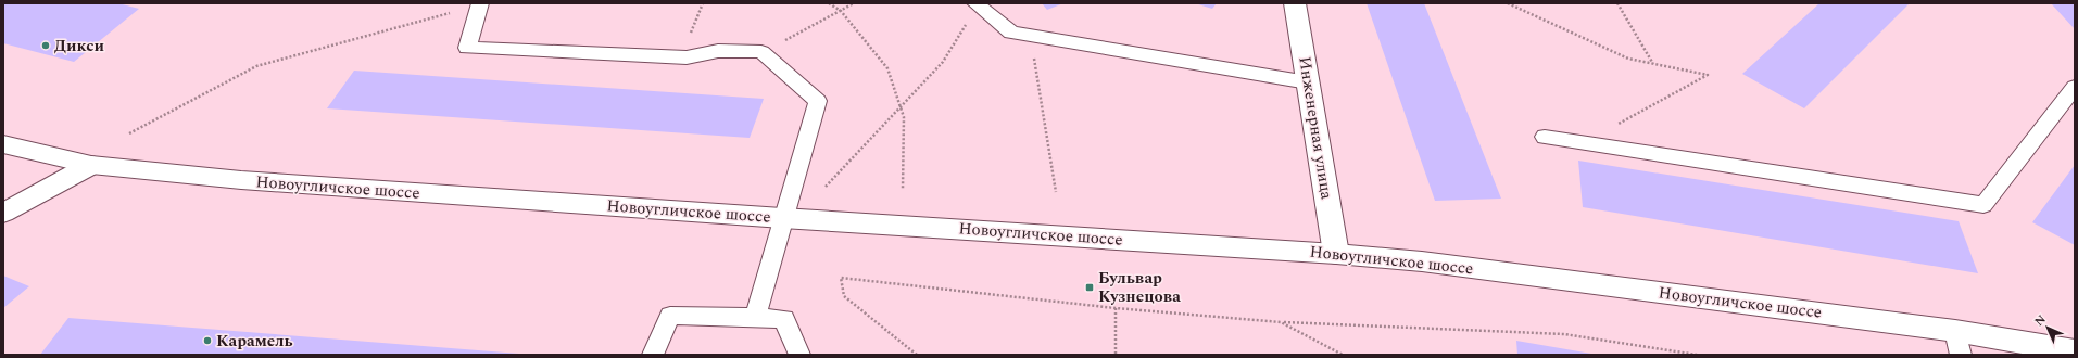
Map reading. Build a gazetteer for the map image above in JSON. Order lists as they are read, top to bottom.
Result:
{
  "streets": {
    "main road": ["Инженерная улица", "Новоугличское шоссе"]
  },
  "crossings": [
    ["Инженерная улица", "Новоугличское шоссе"]
  ],
  "places": {
    "other": ["Дикси", "Карамель"],
    "transit": ["Бульвар Кузнецова"]
  },
  "north": "top left"
}
